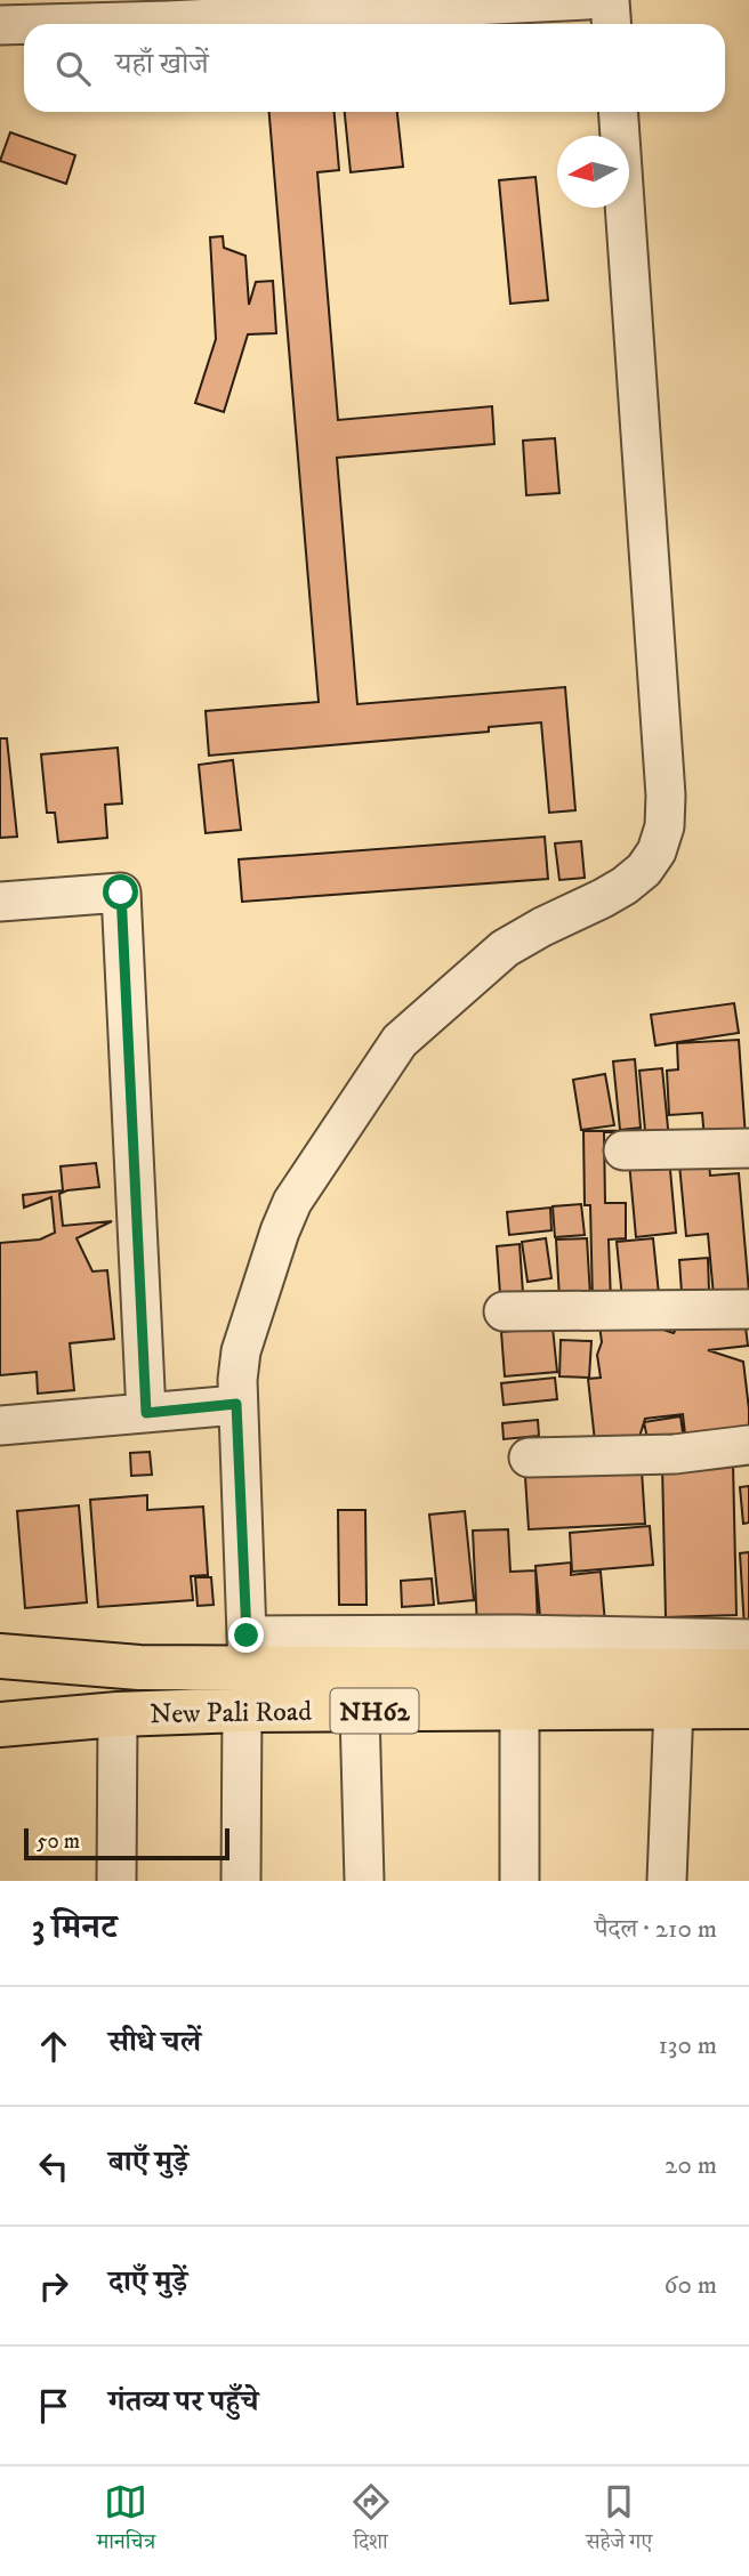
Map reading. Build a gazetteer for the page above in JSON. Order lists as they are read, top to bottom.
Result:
{
  "streets": {
    "highway": ["NH62", "New Pali Road"]
  },
  "scale_bar": "50 m",
  "north": "left",
  "page": {
    "search": "यहाँ खोजें",
    "scale": "50 m",
    "heading": ["3 मिनट", "पैदल · 210 m"],
    "list": [
      ["सीधे चलें", "130 m"],
      ["बाएँ मुड़ें", "20 m"],
      ["दाएँ मुड़ें", "60 m"],
      "गंतव्य पर पहुँचे"
    ],
    "nav": ["मानचित्र", "दिशा", "सहेजे गए"]
  }
}
